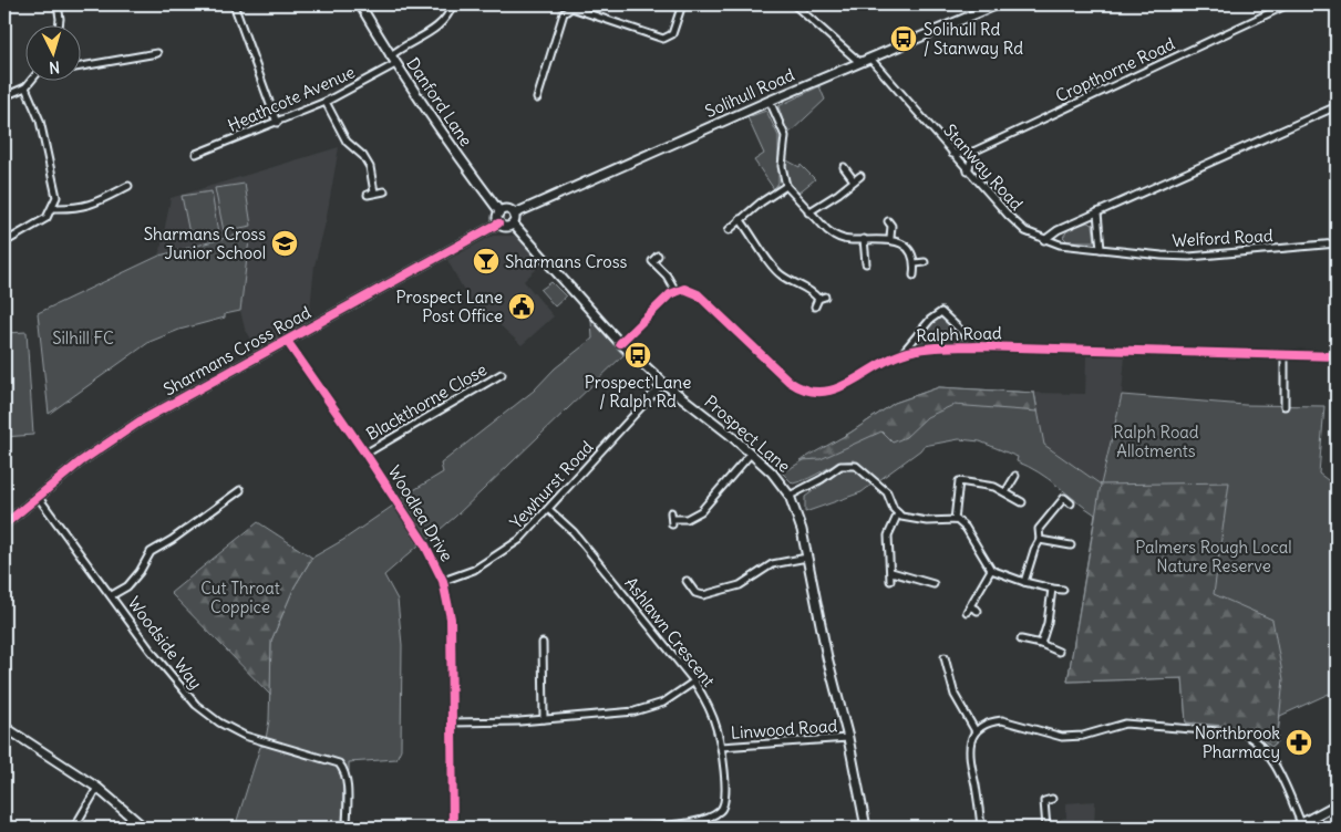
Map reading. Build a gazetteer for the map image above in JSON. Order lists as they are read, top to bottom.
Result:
{
  "streets": {
    "street": [
      "Cropthorne Road",
      "Solihull Road",
      "Heathcote Avenue",
      "Danford Lane",
      "Stanway Road",
      "Welford Road",
      "Ralph Road",
      "Sharmans Cross Road",
      "Blackthorne Close",
      "Prospect Lane",
      "Yewhurst Road",
      "Woodlea Drive",
      "Ashlawn Crescent",
      "Woodside Way",
      "Linwood Road"
    ]
  },
  "crossings": [
    ["Cropthorne Road", "Stanway Road"],
    ["Solihull Road", "Danford Lane"],
    ["Solihull Road", "Stanway Road"],
    ["Solihull Road", "Sharmans Cross Road"],
    ["Solihull Road", "Prospect Lane"],
    ["Heathcote Avenue", "Danford Lane"],
    ["Danford Lane", "Sharmans Cross Road"],
    ["Danford Lane", "Prospect Lane"],
    ["Stanway Road", "Welford Road"],
    ["Sharmans Cross Road", "Prospect Lane"],
    ["Sharmans Cross Road", "Woodlea Drive"],
    ["Sharmans Cross Road", "Woodside Way"],
    ["Blackthorne Close", "Woodlea Drive"],
    ["Prospect Lane", "Yewhurst Road"],
    ["Prospect Lane", "Linwood Road"],
    ["Yewhurst Road", "Woodlea Drive"],
    ["Yewhurst Road", "Ashlawn Crescent"],
    ["Ashlawn Crescent", "Linwood Road"]
  ],
  "parks": [
    "Silhill FC",
    "Ralph Road Allotments",
    "Palmers Rough Local Nature Reserve",
    "Cut Throat Coppice"
  ],
  "places": {
    "bus stop": ["Solihull Rd / Stanway Rd", "Prospect Lane / Ralph Rd"],
    "school or university": ["Sharmans Cross Junior School"],
    "bar": ["Sharmans Cross"],
    "public building": ["Prospect Lane Post Office"],
    "pharmacy": ["Northbrook Pharmacy"]
  },
  "north": "bottom"
}
